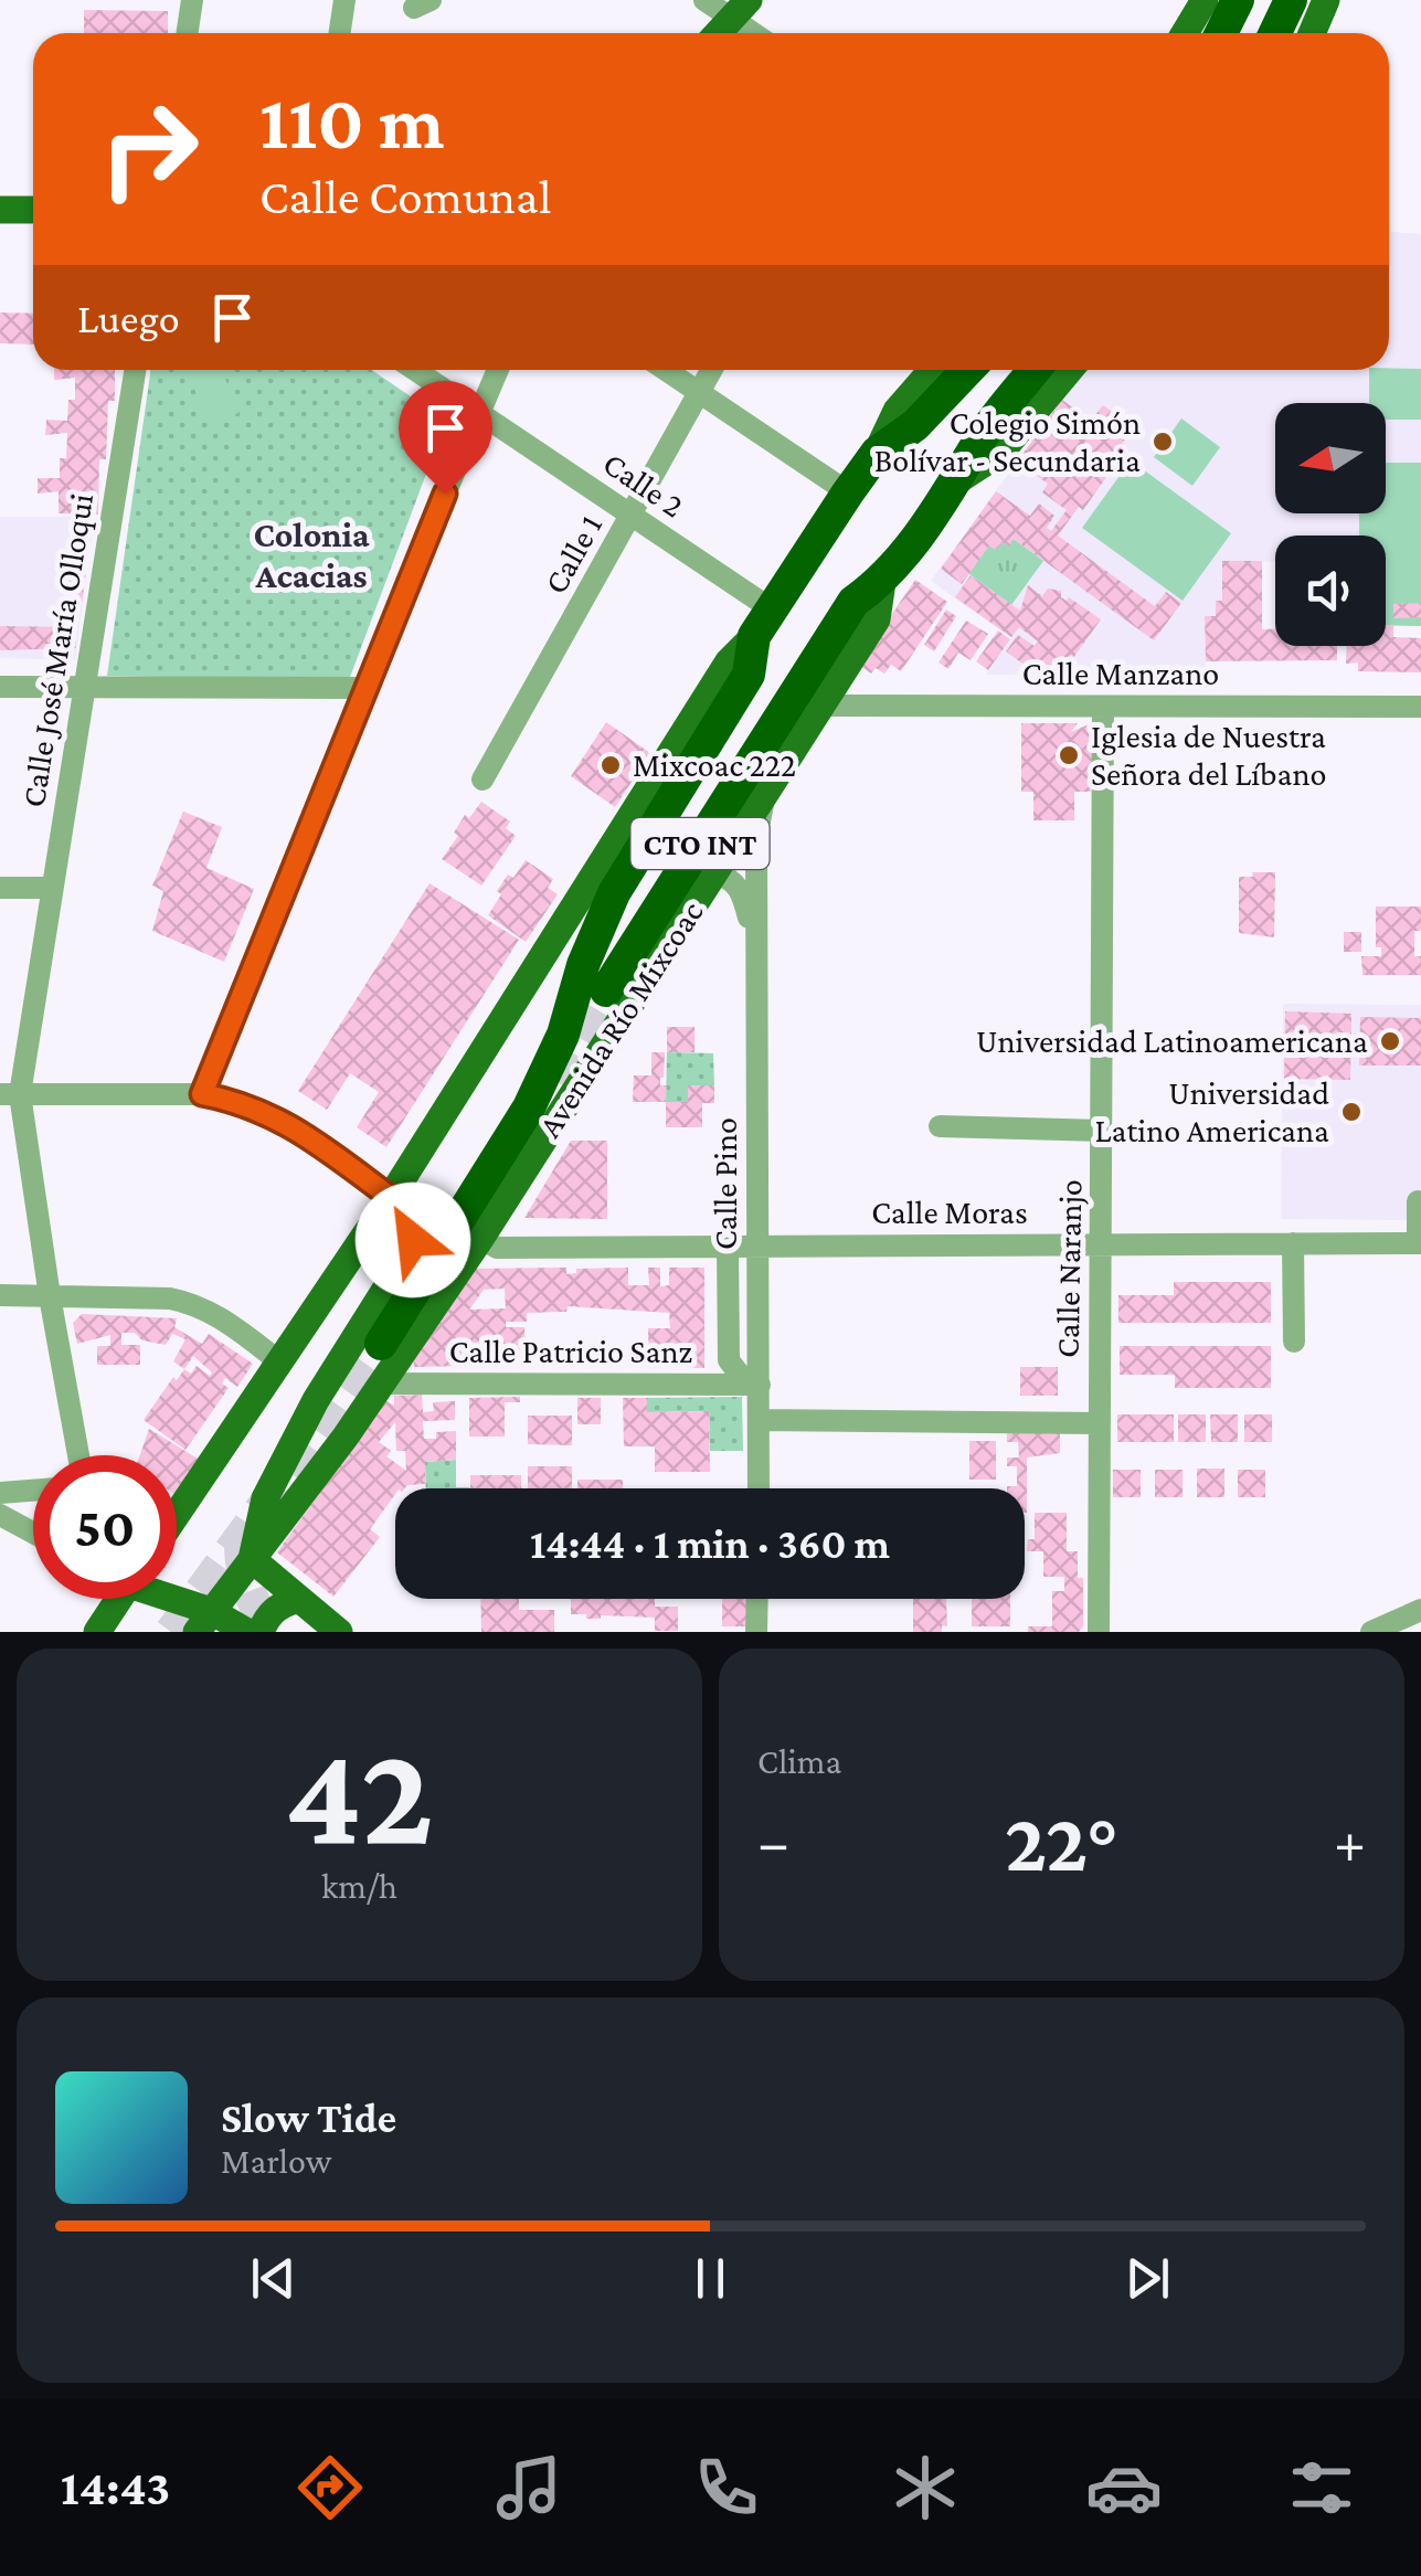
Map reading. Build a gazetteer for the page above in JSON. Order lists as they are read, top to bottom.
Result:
{
  "streets": {
    "highway": ["CTO INT", "Avenida Río Mixcoac"],
    "street": [
      "Calle 2",
      "Calle 1",
      "Calle José María Olloqui",
      "Calle Manzano",
      "Calle Pino",
      "Calle Moras",
      "Calle Naranjo",
      "Calle Patricio Sanz"
    ]
  },
  "crossings": [
    ["Calle 2", "Calle 1"],
    ["Calle 2", "CTO INT"],
    ["Calle Manzano", "Avenida Río Mixcoac"],
    ["Calle Manzano", "Calle Naranjo"],
    ["CTO INT", "Avenida Río Mixcoac"],
    ["Avenida Río Mixcoac", "Calle Pino"],
    ["Avenida Río Mixcoac", "Calle Moras"],
    ["Avenida Río Mixcoac", "Calle Patricio Sanz"],
    ["Calle Pino", "Calle Moras"],
    ["Calle Pino", "Calle Patricio Sanz"],
    ["Calle Moras", "Calle Naranjo"]
  ],
  "districts": ["Colonia Acacias"],
  "places": [
    "Colegio Simón Bolívar - Secundaria",
    "Iglesia de Nuestra Señora del Líbano",
    "Mixcoac 222",
    "Universidad Latinoamericana",
    "Universidad Latino Americana"
  ],
  "north": "left",
  "page": {
    "turn": ["110 m", "Calle Comunal"],
    "then": "Luego",
    "limit": "50",
    "trip": "14:44 · 1 min · 360 m",
    "tile": [
      ["42", "km/h"],
      "Clima"
    ],
    "heat": ["−", "22°", "+"],
    "song": ["Slow Tide", "Marlow"],
    "tabs": "14:43"
  }
}
